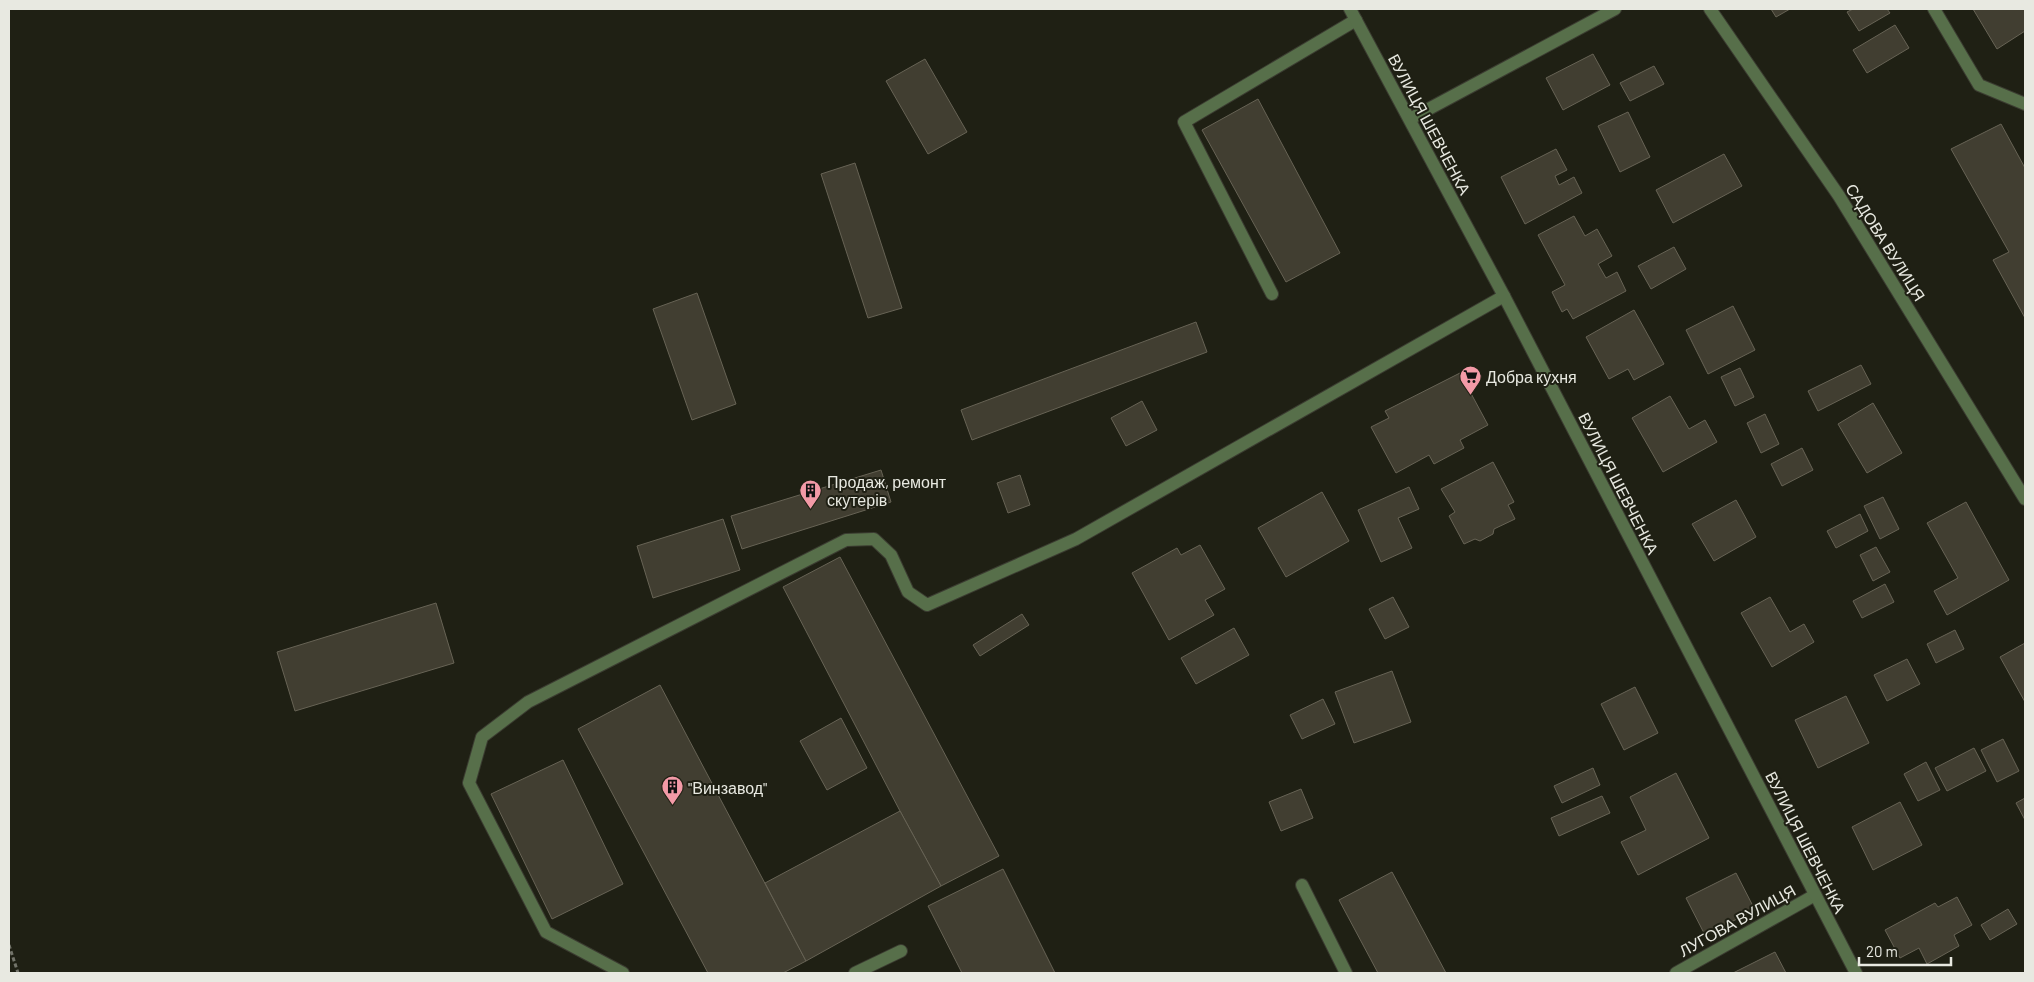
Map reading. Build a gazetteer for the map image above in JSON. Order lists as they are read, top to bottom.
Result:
{
  "streets": {
    "street": ["ВУЛИЦЯ ШЕВЧЕНКА", "САДОВА ВУЛИЦЯ", "ЛУГОВА ВУЛИЦЯ"]
  },
  "crossings": [
    ["ВУЛИЦЯ ШЕВЧЕНКА", "ЛУГОВА ВУЛИЦЯ"]
  ],
  "places": {
    "supermarket": ["Добра кухня"],
    "building": ["Продаж, ремонт скутерів", "\"Винзавод\""]
  },
  "scale_bar": "20 m"
}
